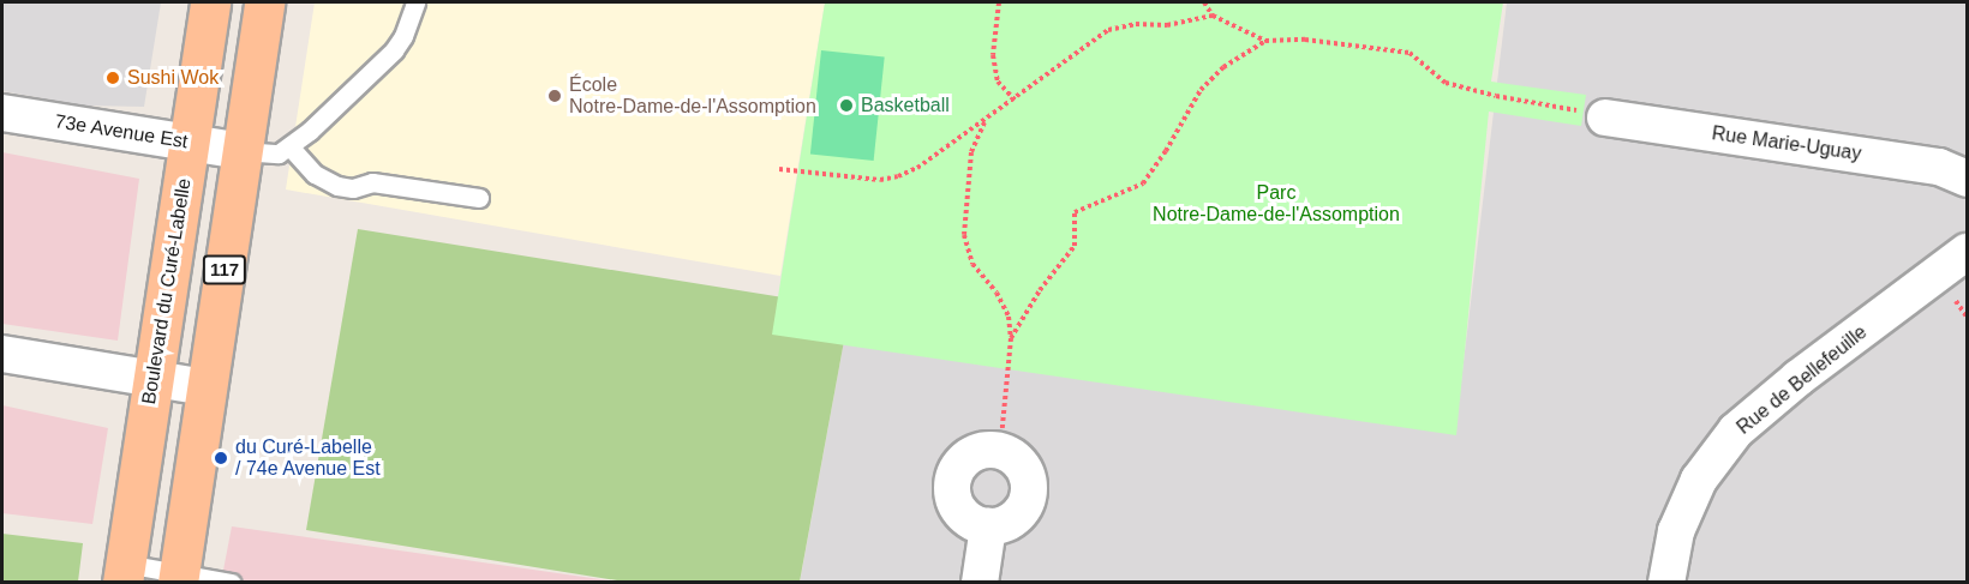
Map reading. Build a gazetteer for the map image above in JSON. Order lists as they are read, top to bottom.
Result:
{
  "streets": {
    "main road": ["117", "Boulevard du Curé-Labelle"],
    "street": ["73e Avenue Est", "Rue Marie-Uguay", "Rue de Bellefeuille"]
  },
  "crossings": [
    ["73e Avenue Est", "117"],
    ["73e Avenue Est", "Boulevard du Curé-Labelle"]
  ],
  "parks": ["Parc Notre-Dame-de-l'Assomption"],
  "places": [
    "Sushi Wok",
    "École Notre-Dame-de-l'Assomption",
    "Basketball",
    "du Curé-Labelle / 74e Avenue Est"
  ]
}
